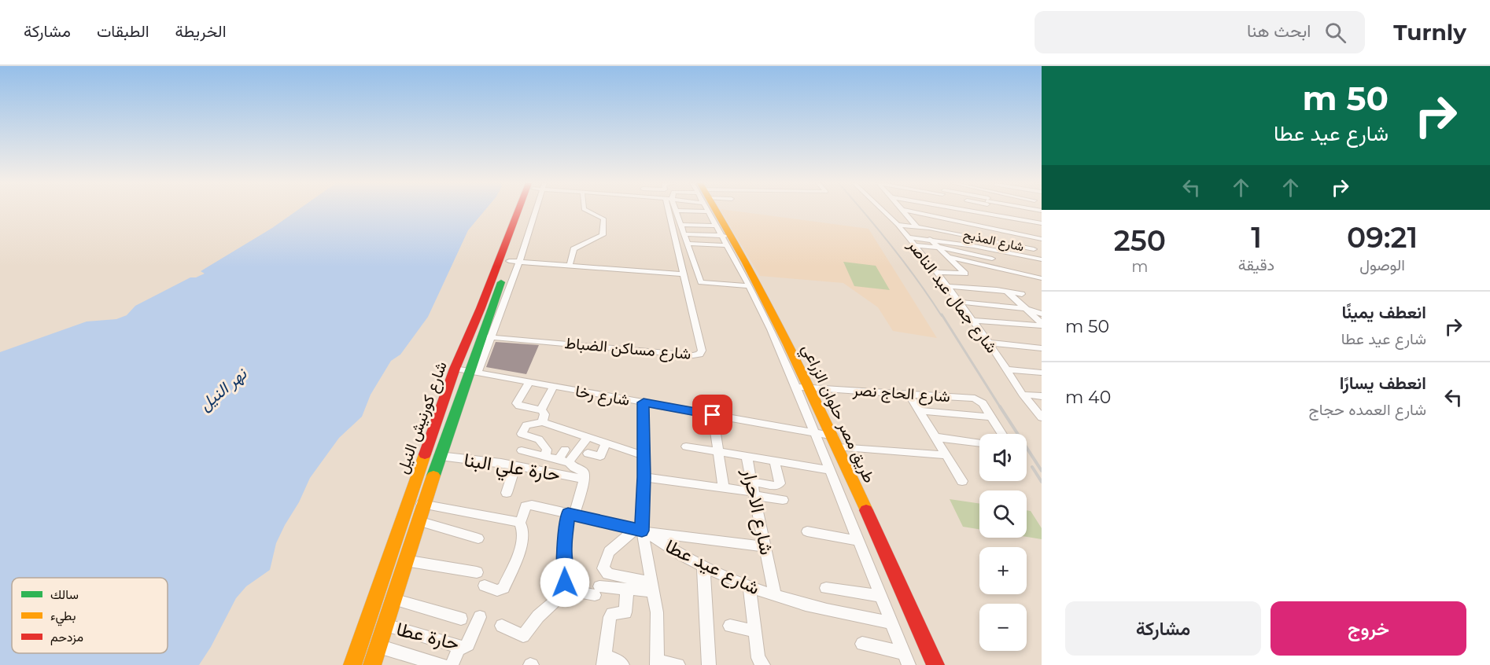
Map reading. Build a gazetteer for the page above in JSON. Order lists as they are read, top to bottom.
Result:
{
  "streets": {
    "main road": ["طريق مصر حلوان الزراعي", "شارع كورنيش النيل"],
    "street": [
      "شارع المذبح",
      "شارع جمال عبد الناصر",
      "شارع مساكن الضباط",
      "شارع الحاج نصر",
      "شارع رخا",
      "حارة علي البنا",
      "شارع الاحرار",
      "شارع عيد عطا",
      "حارة عطا"
    ]
  },
  "crossings": [
    ["شارع المذبح", "شارع جمال عبد الناصر"],
    ["شارع مساكن الضباط", "شارع كورنيش النيل"],
    ["شارع الحاج نصر", "طريق مصر حلوان الزراعي"],
    ["شارع رخا", "طريق مصر حلوان الزراعي"],
    ["شارع رخا", "شارع كورنيش النيل"],
    ["طريق مصر حلوان الزراعي", "شارع عيد عطا"],
    ["شارع كورنيش النيل", "حارة علي البنا"],
    ["شارع كورنيش النيل", "حارة عطا"],
    ["شارع الاحرار", "شارع عيد عطا"]
  ],
  "water": ["نهر النيل"],
  "legend": ["سالك", "بطيء", "مزدحم"],
  "page": {
    "header": "Turnly",
    "search": "ابحث هنا",
    "nav": ["الخريطة", "الطبقات", "مشاركة"],
    "turn": ["50 m", "شارع عيد عطا"],
    "eta": [
      "09:21",
      "الوصول",
      "1",
      "دقيقة",
      "250",
      "m"
    ],
    "list": [
      {
        "name": "انعطف يمينًا",
        "note": "شارع عيد عطا",
        "value": "50 m"
      },
      {
        "name": "انعطف يسارًا",
        "note": "شارع العمده حجاج",
        "value": "40 m"
      }
    ],
    "map_buttons": ["+", "−"],
    "buttons": ["خروج", "مشاركة"]
  }
}
